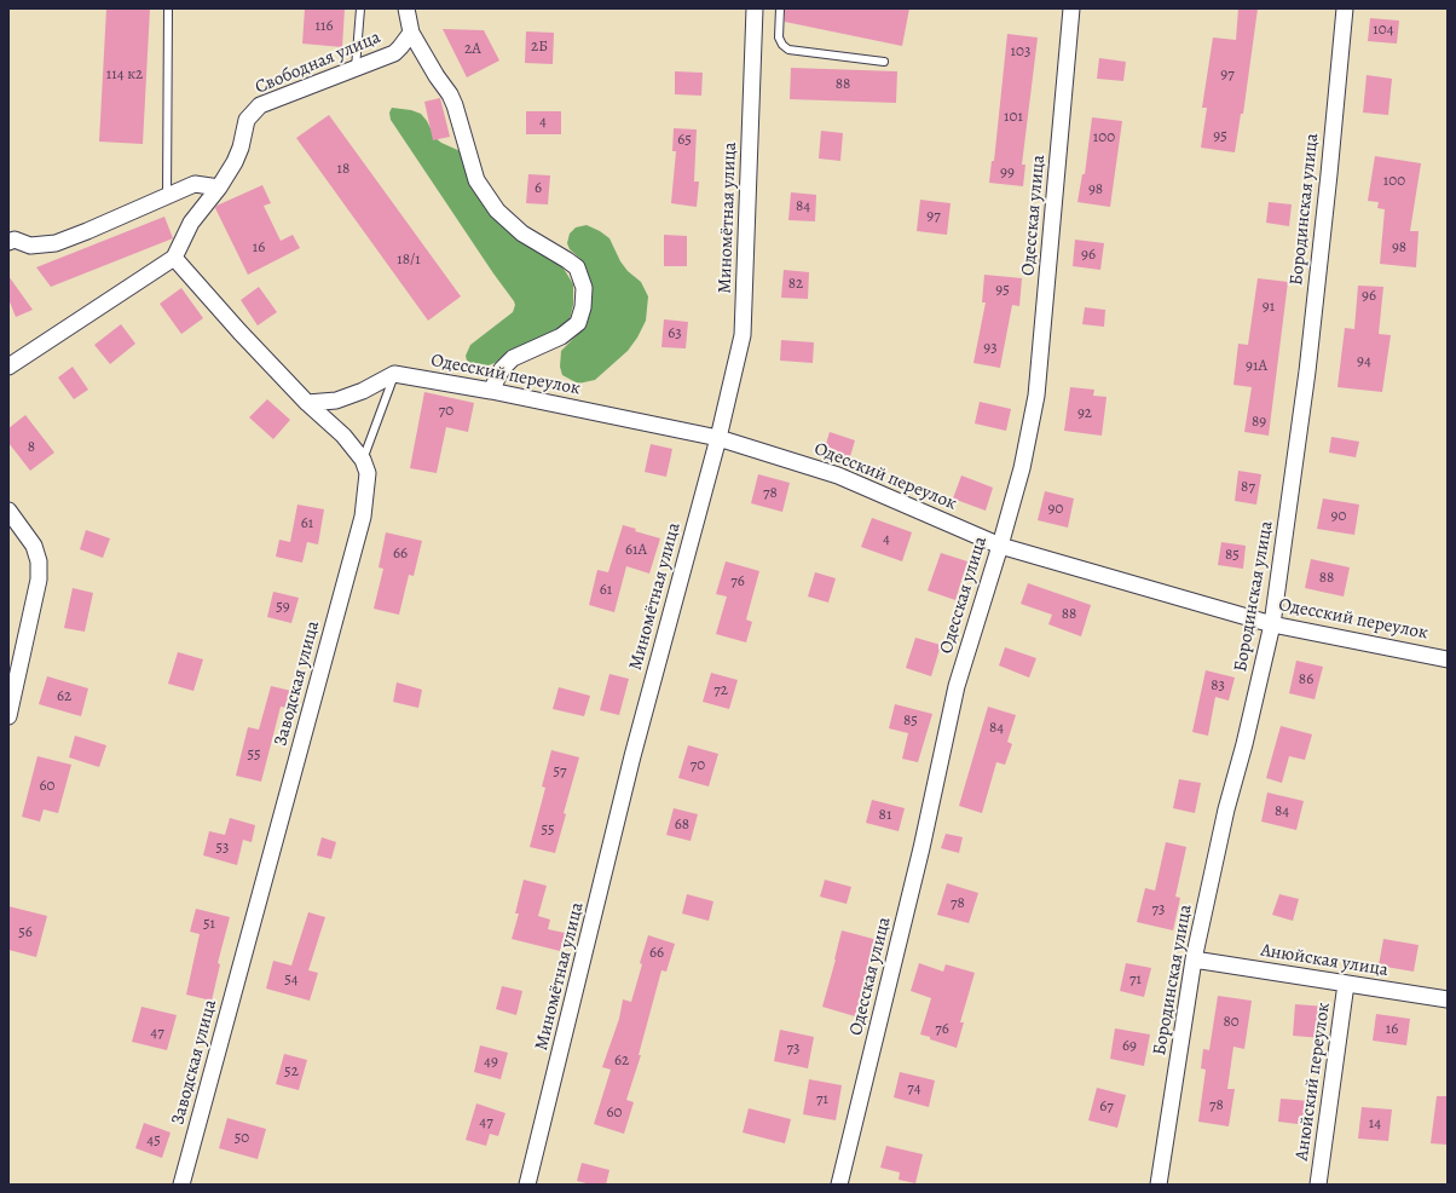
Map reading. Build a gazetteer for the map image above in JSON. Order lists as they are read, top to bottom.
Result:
{
  "streets": {
    "street": [
      "Свободная улица",
      "Бородинская улица",
      "Одесская улица",
      "Миномётная улица",
      "Одесский переулок",
      "Заводская улица",
      "Анюйская улица",
      "Анюйский переулок"
    ]
  },
  "crossings": [
    ["Свободная улица", "Заводская улица"],
    ["Бородинская улица", "Одесский переулок"],
    ["Бородинская улица", "Анюйская улица"],
    ["Одесская улица", "Одесский переулок"],
    ["Миномётная улица", "Одесский переулок"],
    ["Анюйская улица", "Анюйский переулок"]
  ],
  "house_numbers": [
    "116",
    "104",
    "2Б",
    "2А",
    "103",
    "114 к2",
    "97",
    "88",
    "101",
    "4",
    "95",
    "100",
    "65",
    "18",
    "99",
    "100",
    "6",
    "98",
    "84",
    "97",
    "16",
    "98",
    "96",
    "18/1",
    "82",
    "95",
    "96",
    "91",
    "63",
    "93",
    "94",
    "91А",
    "70",
    "92",
    "89",
    "8",
    "87",
    "78",
    "90",
    "90",
    "61",
    "4",
    "61А",
    "66",
    "85",
    "88",
    "76",
    "61",
    "59",
    "88",
    "86",
    "83",
    "72",
    "62",
    "85",
    "84",
    "55",
    "70",
    "57",
    "60",
    "84",
    "81",
    "68",
    "55",
    "53",
    "78",
    "73",
    "51",
    "56",
    "66",
    "54",
    "71",
    "80",
    "76",
    "16",
    "47",
    "69",
    "73",
    "62",
    "49",
    "52",
    "74",
    "71",
    "78",
    "67",
    "60",
    "47",
    "14",
    "50",
    "45"
  ]
}
